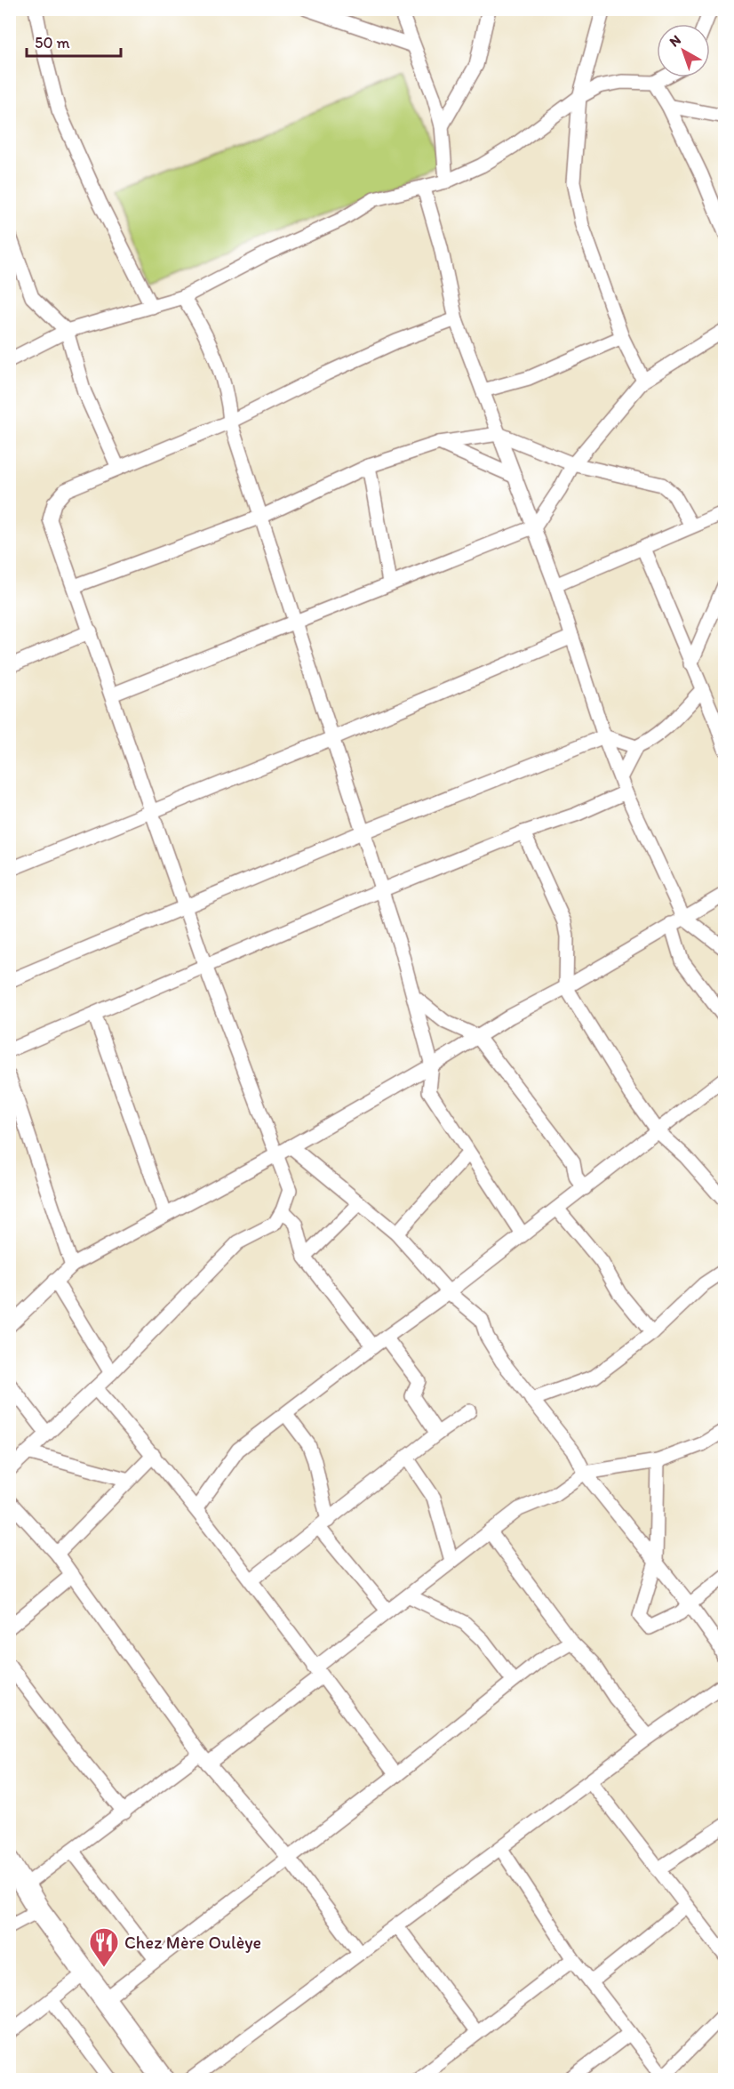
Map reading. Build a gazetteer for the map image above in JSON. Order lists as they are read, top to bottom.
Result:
{
  "places": {
    "restaurant": ["Chez Mère Oulèye"]
  },
  "scale_bar": "50 m",
  "north": "top left"
}
